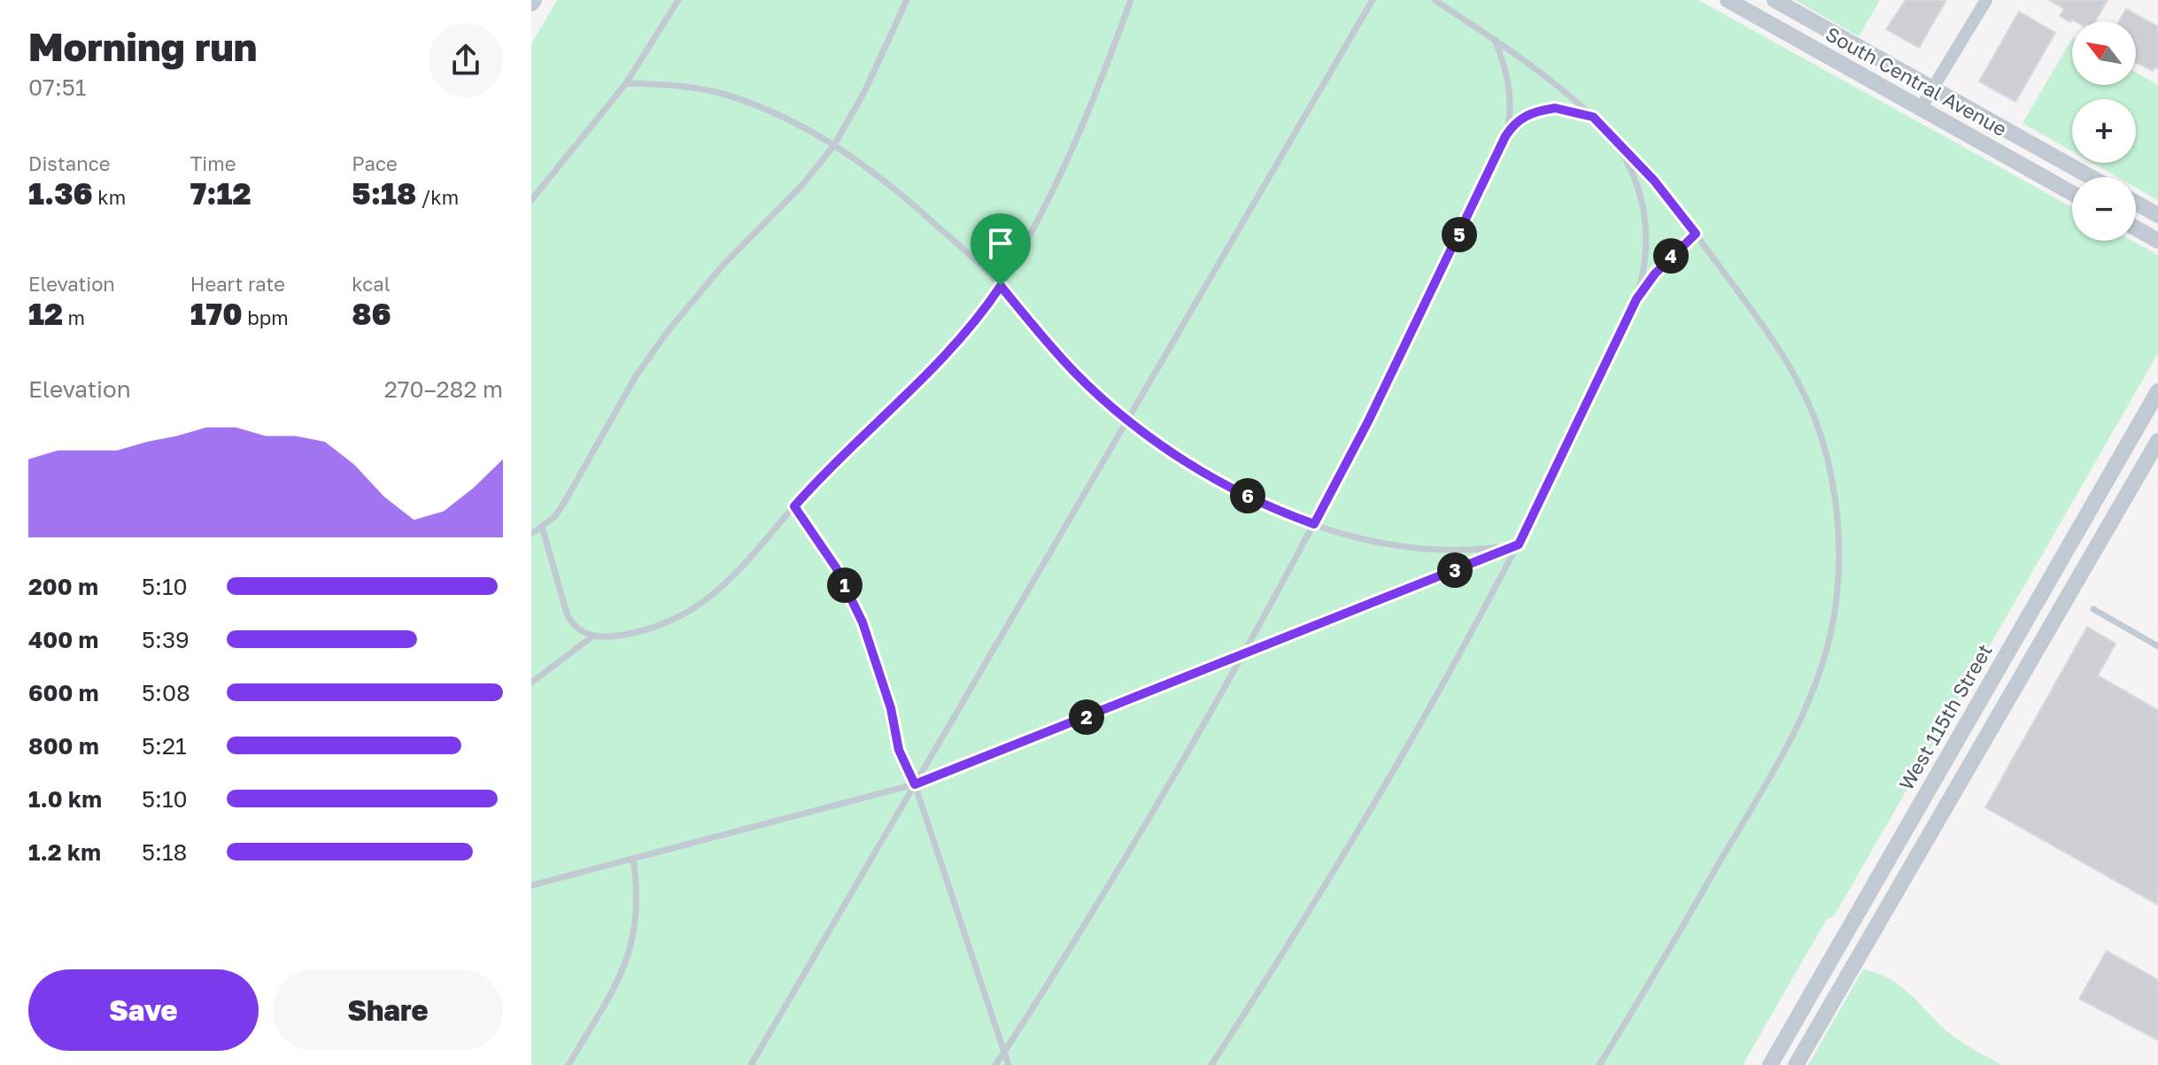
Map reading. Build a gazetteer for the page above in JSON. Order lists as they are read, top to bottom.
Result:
{
  "streets": {
    "street": ["South Central Avenue", "West 115th Street"]
  },
  "north": "top left",
  "page": {
    "heading": ["Morning run", "07:51"],
    "map_buttons": ["+", "−"],
    "stats": [
      ["Distance", "1.36 km"],
      ["Time", "7:12"],
      ["Pace", "5:18 /km"],
      ["Elevation", "12 m"],
      ["Heart rate", "170 bpm"],
      ["kcal", "86"]
    ],
    "pins": [
      "5",
      "4",
      "6",
      "3",
      "1",
      "2"
    ],
    "chart": ["Elevation", "270–282 m"],
    "list": [
      {
        "name": "200 m",
        "note": "5:10"
      },
      {
        "name": "400 m",
        "note": "5:39"
      },
      {
        "name": "600 m",
        "note": "5:08"
      },
      {
        "name": "800 m",
        "note": "5:21"
      },
      {
        "name": "1.0 km",
        "note": "5:10"
      },
      {
        "name": "1.2 km",
        "note": "5:18"
      }
    ],
    "buttons": ["Save", "Share"]
  }
}
